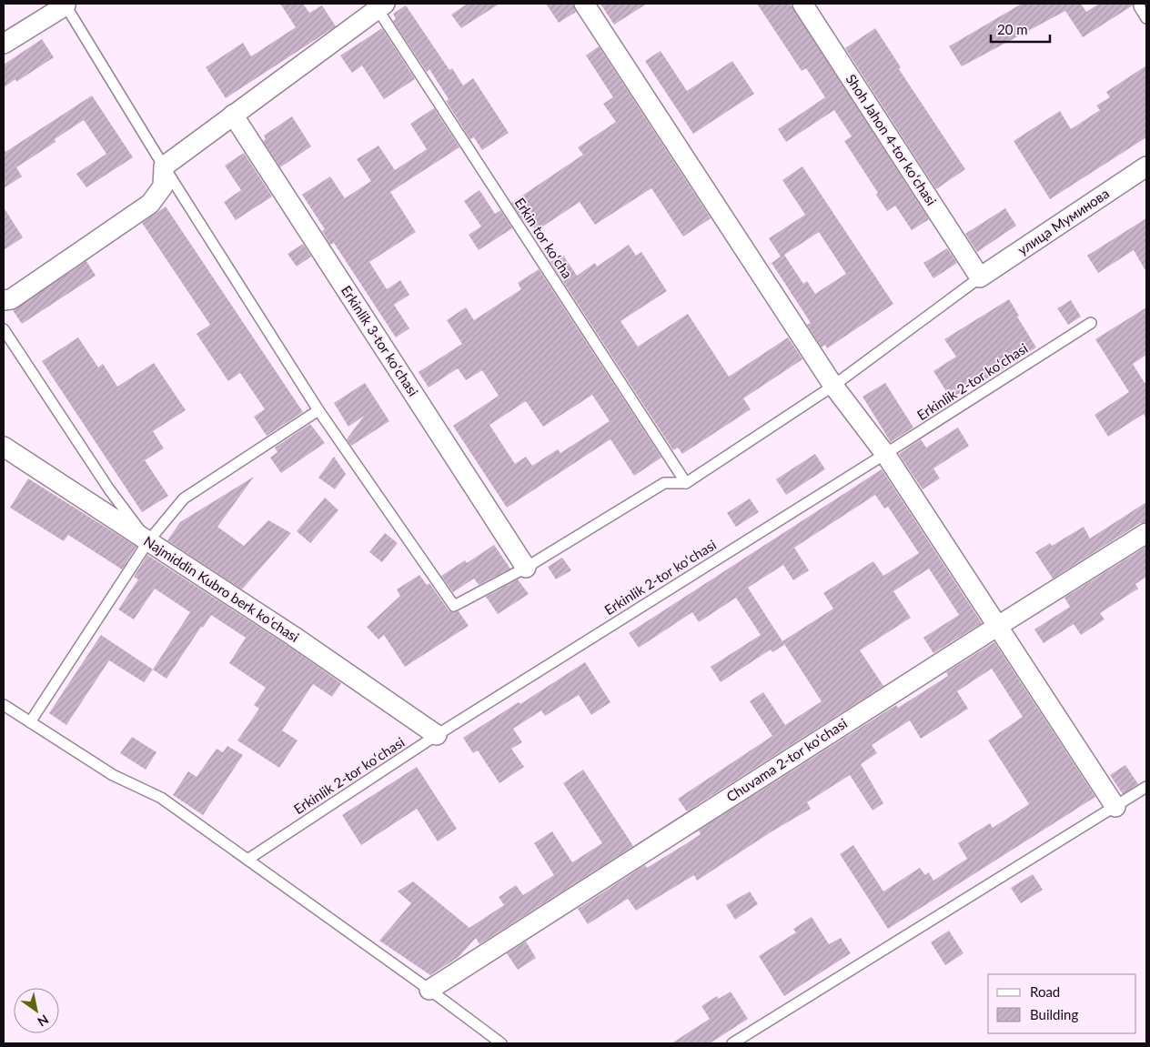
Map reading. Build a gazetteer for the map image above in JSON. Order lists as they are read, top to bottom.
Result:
{
  "streets": {
    "street": [
      "Shoh Jahon 4-tor koʻchasi",
      "улица Муминова",
      "Erkinlik 3-tor koʻchasi",
      "Najmiddin Kubro berk koʻchasi",
      "Chuvama 2-tor koʻchasi"
    ],
    "lane": ["Erkin tor koʻcha", "Erkinlik 2-tor koʻchasi"]
  },
  "crossings": [
    ["Shoh Jahon 4-tor koʻchasi", "улица Муминова"],
    ["Erkinlik 2-tor koʻchasi", "Najmiddin Kubro berk koʻchasi"]
  ],
  "legend": ["Road", "Building"],
  "scale_bar": "20 m",
  "north": "bottom right"
}
